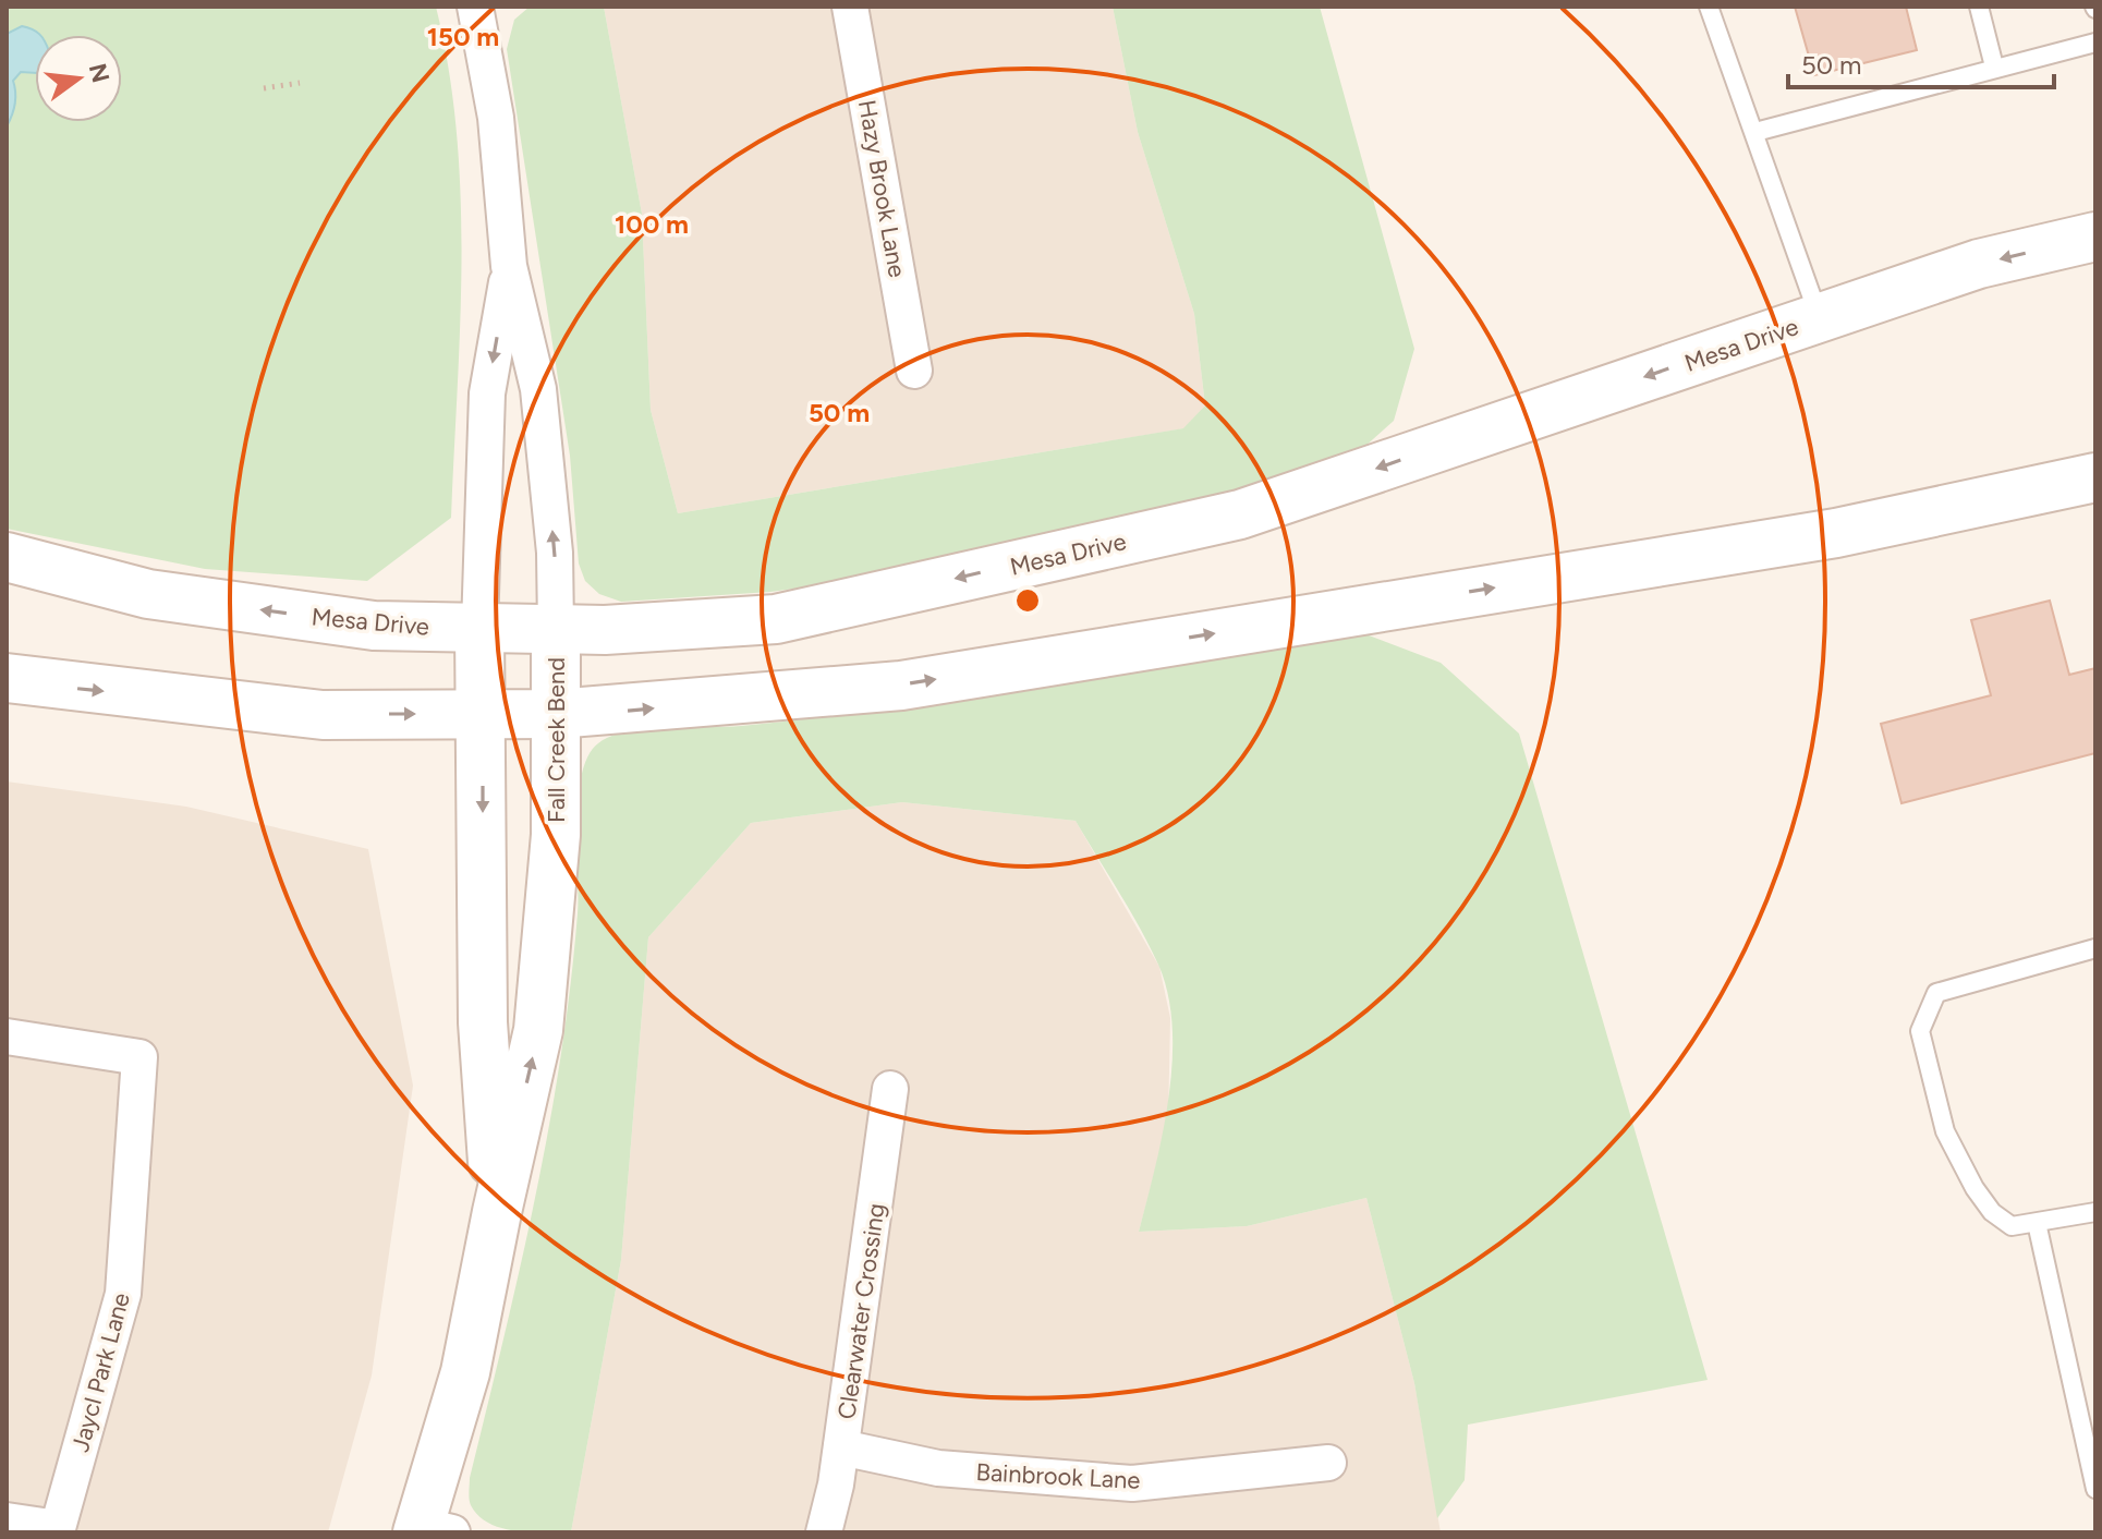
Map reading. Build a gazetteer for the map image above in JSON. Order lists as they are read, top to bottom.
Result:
{
  "streets": {
    "street": [
      "Hazy Brook Lane",
      "Mesa Drive",
      "Fall Creek Bend",
      "Clearwater Crossing",
      "Jaycl Park Lane",
      "Bainbrook Lane"
    ]
  },
  "crossings": [
    ["Mesa Drive", "Fall Creek Bend"],
    ["Clearwater Crossing", "Bainbrook Lane"]
  ],
  "scale_bar": "50 m",
  "north": "right",
  "rings": ["150 m", "100 m", "50 m"]
}
